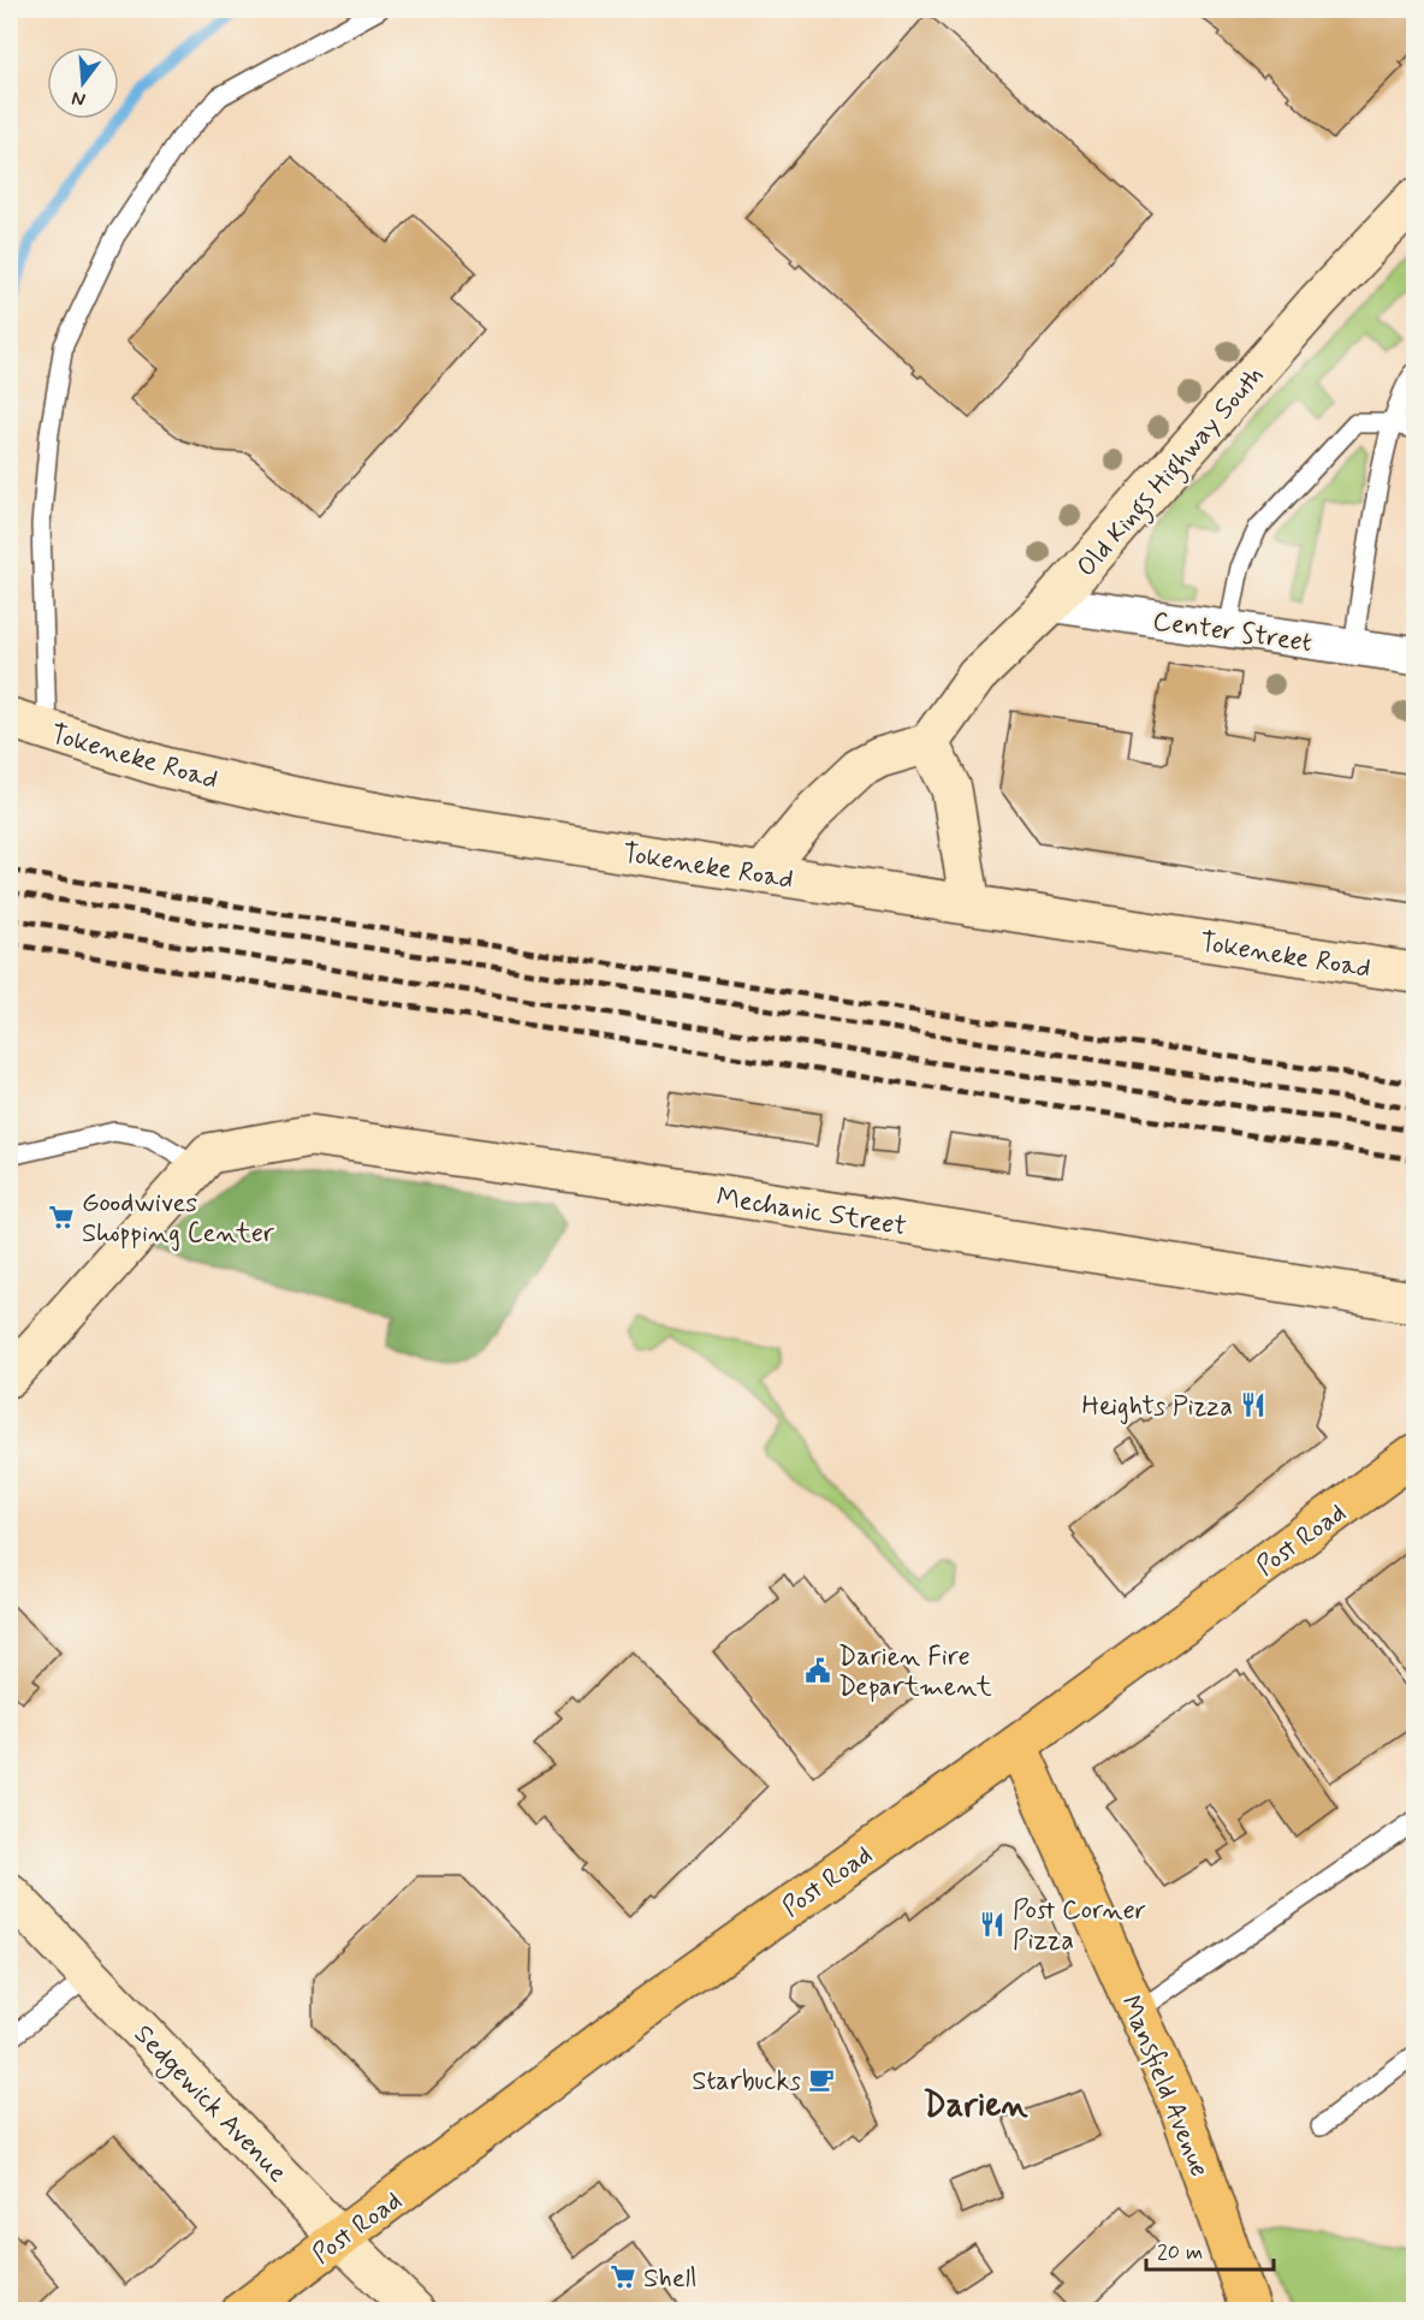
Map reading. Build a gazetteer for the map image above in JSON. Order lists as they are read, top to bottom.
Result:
{
  "streets": {
    "main road": ["Post Road", "Mansfield Avenue"],
    "street": [
      "Old Kings Highway South",
      "Center Street",
      "Tokeneke Road",
      "Mechanic Street",
      "Sedgewick Avenue"
    ]
  },
  "crossings": [
    ["Old Kings Highway South", "Center Street"],
    ["Post Road", "Mansfield Avenue"],
    ["Post Road", "Sedgewick Avenue"]
  ],
  "districts": ["Darien"],
  "places": {
    "supermarket": ["Goodwives Shopping Center", "Shell"],
    "restaurant": ["Heights Pizza", "Post Corner Pizza"],
    "public building": ["Darien Fire Department"],
    "cafe": ["Starbucks"]
  },
  "scale_bar": "20 m",
  "north": "bottom"
}
